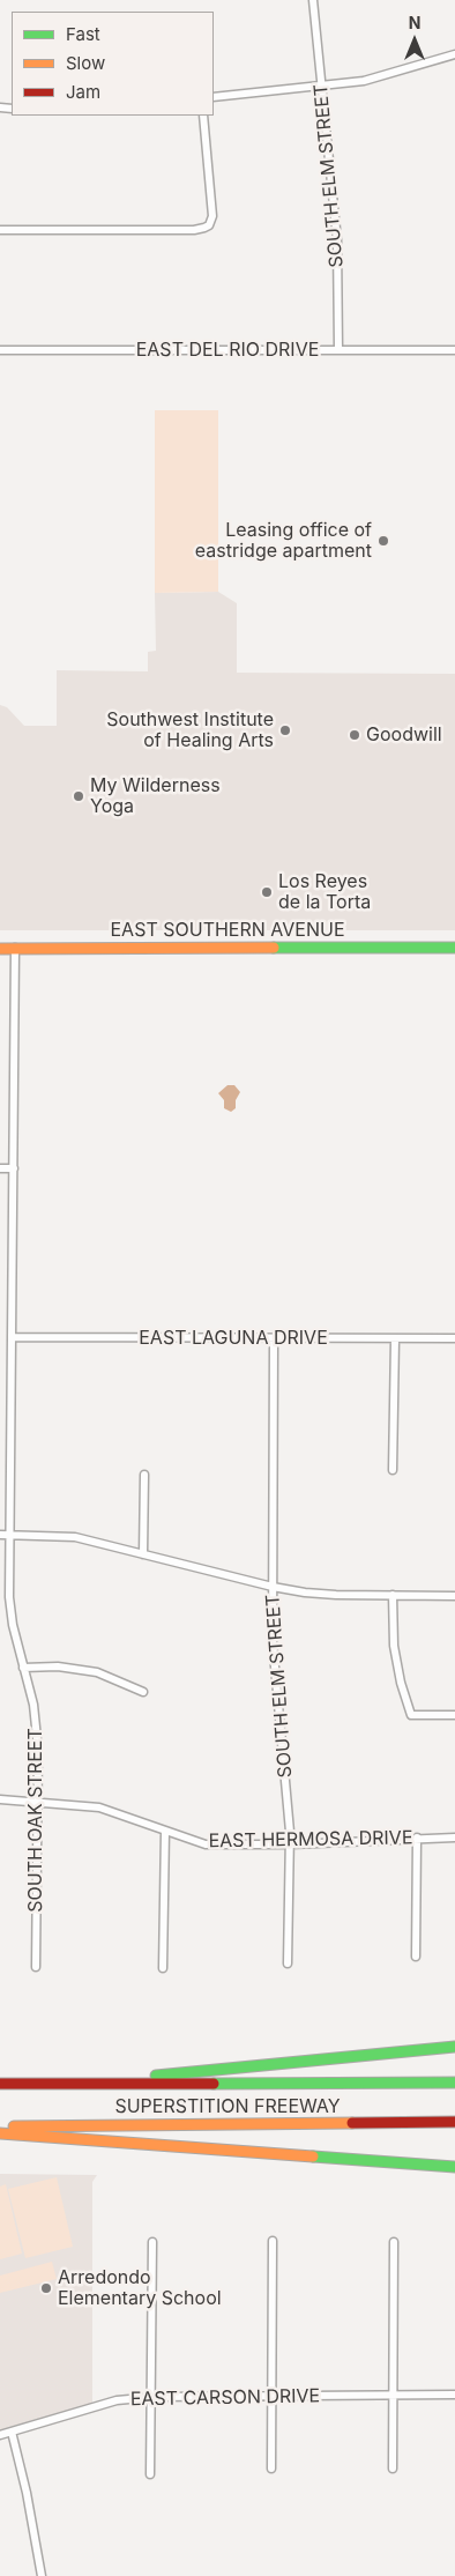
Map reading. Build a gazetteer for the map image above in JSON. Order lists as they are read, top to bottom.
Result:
{
  "streets": {
    "main road": ["EAST SOUTHERN AVENUE", "SUPERSTITION FREEWAY"],
    "street": [
      "SOUTH ELM STREET",
      "EAST DEL RIO DRIVE",
      "EAST LAGUNA DRIVE",
      "SOUTH OAK STREET",
      "EAST HERMOSA DRIVE",
      "EAST CARSON DRIVE"
    ]
  },
  "crossings": [
    ["SOUTH ELM STREET", "EAST DEL RIO DRIVE"],
    ["SOUTH ELM STREET", "EAST LAGUNA DRIVE"],
    ["SOUTH ELM STREET", "EAST HERMOSA DRIVE"],
    ["EAST SOUTHERN AVENUE", "SOUTH OAK STREET"],
    ["EAST LAGUNA DRIVE", "SOUTH OAK STREET"],
    ["SOUTH OAK STREET", "EAST HERMOSA DRIVE"]
  ],
  "places": [
    "Leasing office of eastridge apartment",
    "Southwest Institute of Healing Arts",
    "Goodwill",
    "My Wilderness Yoga",
    "Los Reyes de la Torta",
    "Arredondo Elementary School"
  ],
  "legend": ["Fast", "Slow", "Jam"],
  "north": "top"
}
